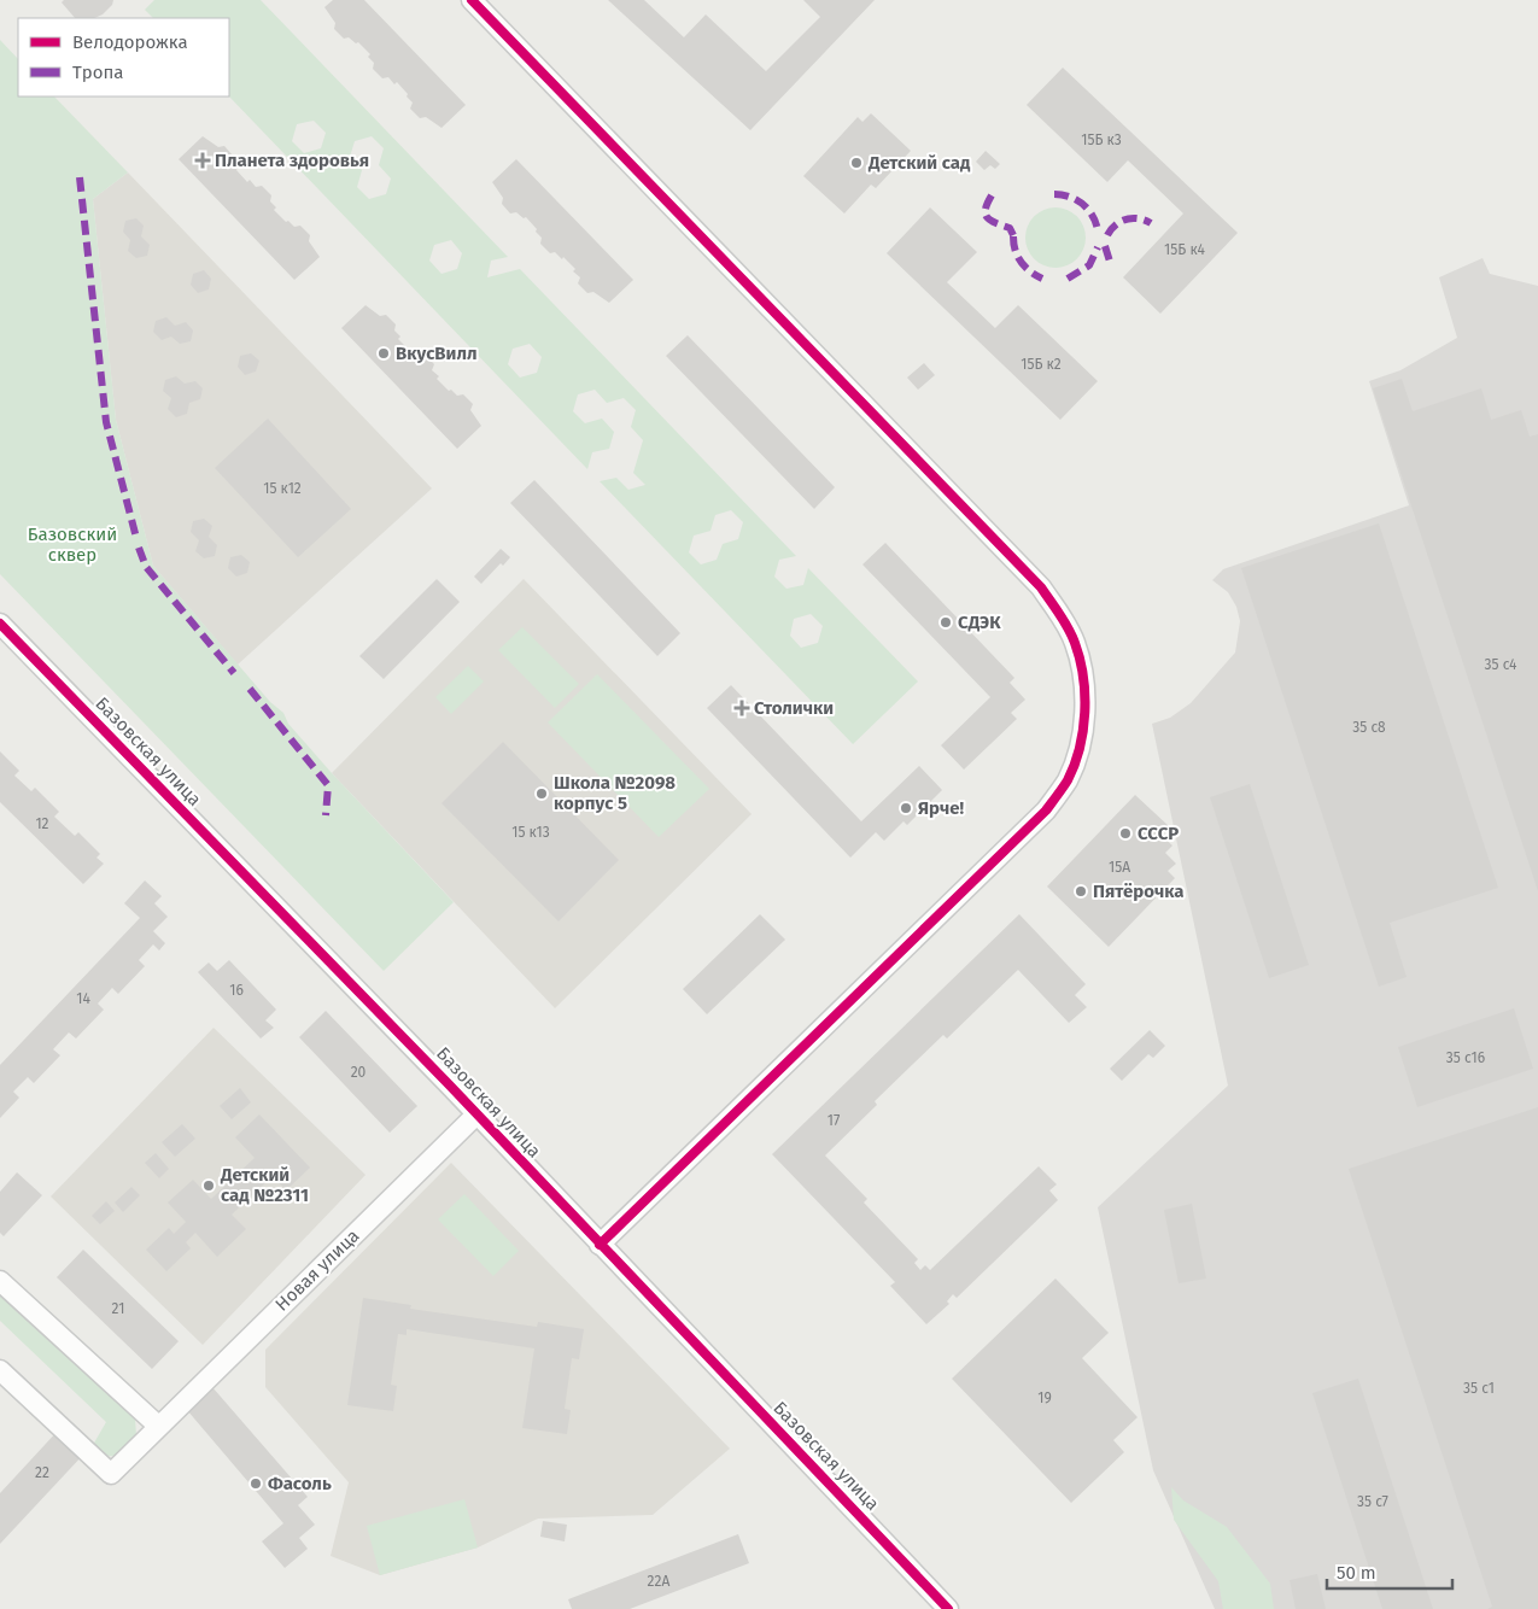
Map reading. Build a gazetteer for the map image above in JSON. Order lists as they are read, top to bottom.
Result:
{
  "streets": {
    "street": ["Базовская улица", "Новая улица"]
  },
  "crossings": [
    ["Базовская улица", "Новая улица"]
  ],
  "parks": ["Базовский сквер"],
  "places": {
    "health": ["Планета здоровья", "Столички"],
    "other": [
      "Детский сад",
      "ВкусВилл",
      "СДЭК",
      "Школа №2098 корпус 5",
      "Ярче!",
      "СССР",
      "Пятёрочка",
      "Детский сад №2311",
      "Фасоль"
    ]
  },
  "house_numbers": [
    "15Б к3",
    "15Б к4",
    "15Б к2",
    "15 к12",
    "35 с4",
    "35 с8",
    "12",
    "15 к13",
    "15А",
    "16",
    "14",
    "35 с16",
    "20",
    "17",
    "21",
    "35 с1",
    "19",
    "22",
    "35 с7",
    "22А"
  ],
  "legend": ["Велодорожка", "Тропа"],
  "scale_bar": "50 m"
}
